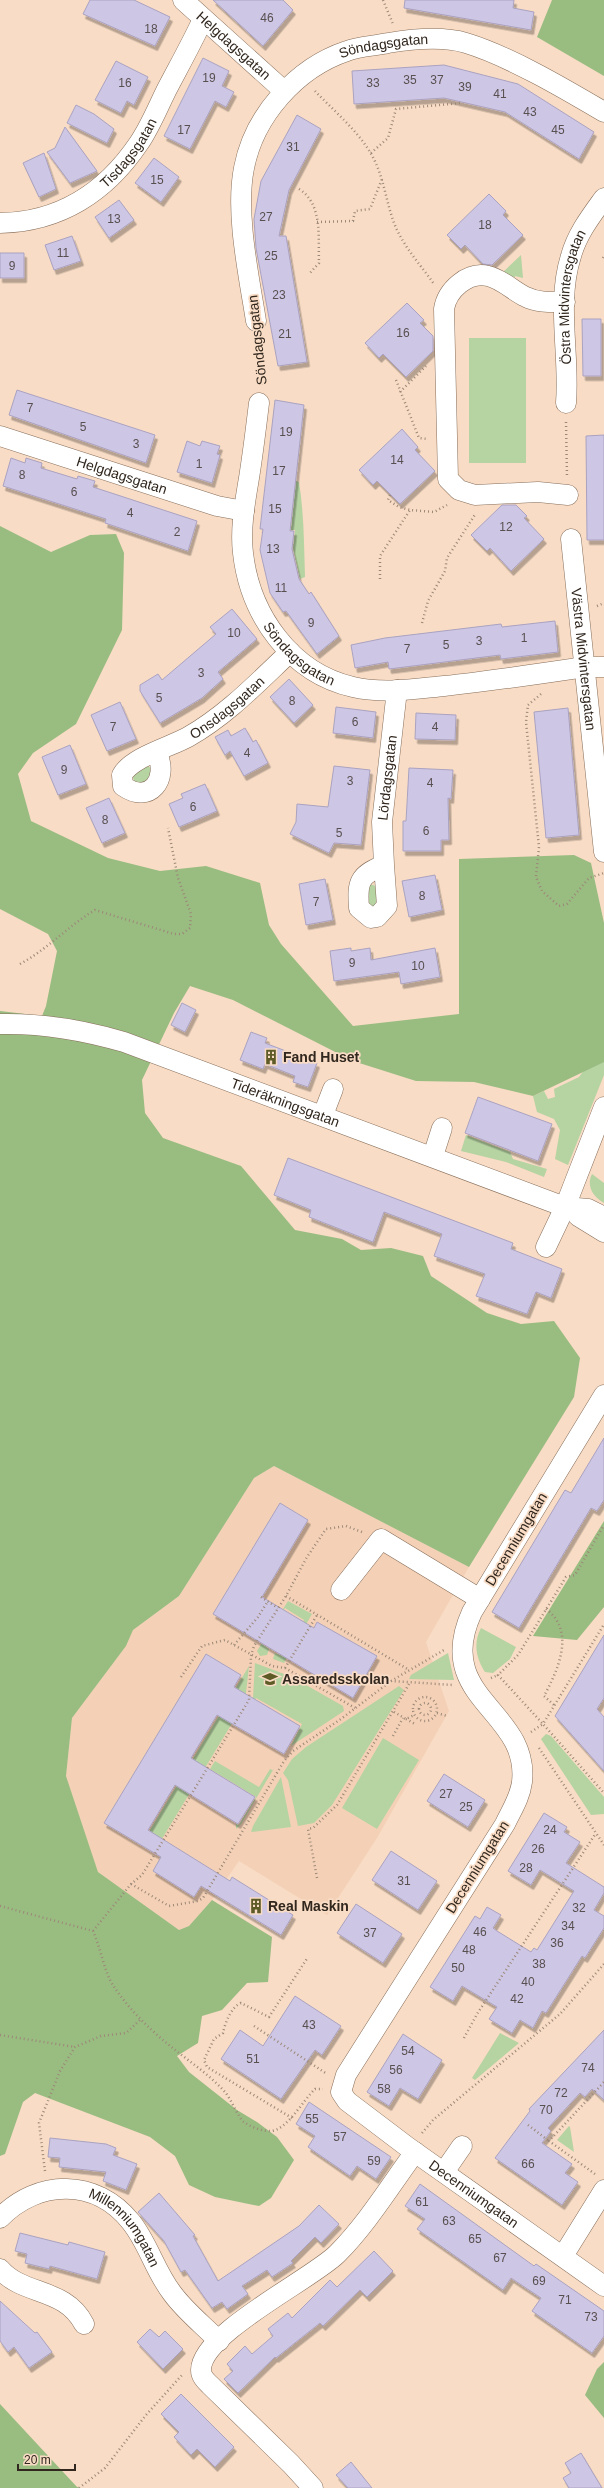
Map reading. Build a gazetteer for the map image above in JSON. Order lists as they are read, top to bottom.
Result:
{
  "streets": {
    "street": [
      "Helgdagsgatan",
      "Söndagsgatan",
      "Tisdagsgatan",
      "Östra Midvintersgatan",
      "Västra Midvintersgatan",
      "Onsdagsgatan",
      "Lördagsgatan",
      "Tideräkningsgatan",
      "Decenniumgatan",
      "Millenniumgatan"
    ]
  },
  "crossings": [
    ["Helgdagsgatan", "Söndagsgatan"],
    ["Helgdagsgatan", "Tisdagsgatan"],
    ["Söndagsgatan", "Västra Midvintersgatan"],
    ["Söndagsgatan", "Onsdagsgatan"],
    ["Söndagsgatan", "Lördagsgatan"]
  ],
  "places": {
    "building": ["Fand Huset", "Real Maskin"],
    "school or university": ["Assaredsskolan"]
  },
  "house_numbers": [
    "46",
    "18",
    "19",
    "35",
    "37",
    "16",
    "33",
    "39",
    "41",
    "43",
    "17",
    "45",
    "31",
    "15",
    "27",
    "13",
    "18",
    "11",
    "25",
    "9",
    "23",
    "16",
    "21",
    "7",
    "5",
    "19",
    "3",
    "14",
    "1",
    "17",
    "8",
    "6",
    "15",
    "4",
    "12",
    "2",
    "13",
    "11",
    "9",
    "10",
    "1",
    "3",
    "5",
    "7",
    "3",
    "5",
    "8",
    "6",
    "7",
    "4",
    "4",
    "9",
    "3",
    "4",
    "6",
    "8",
    "6",
    "5",
    "8",
    "7",
    "9",
    "10",
    "27",
    "25",
    "24",
    "26",
    "28",
    "31",
    "32",
    "34",
    "46",
    "37",
    "36",
    "48",
    "38",
    "50",
    "40",
    "42",
    "43",
    "54",
    "51",
    "74",
    "56",
    "58",
    "72",
    "70",
    "55",
    "57",
    "59",
    "66",
    "61",
    "63",
    "65",
    "67",
    "69",
    "71",
    "73"
  ],
  "scale_bar": "20 m"
}
